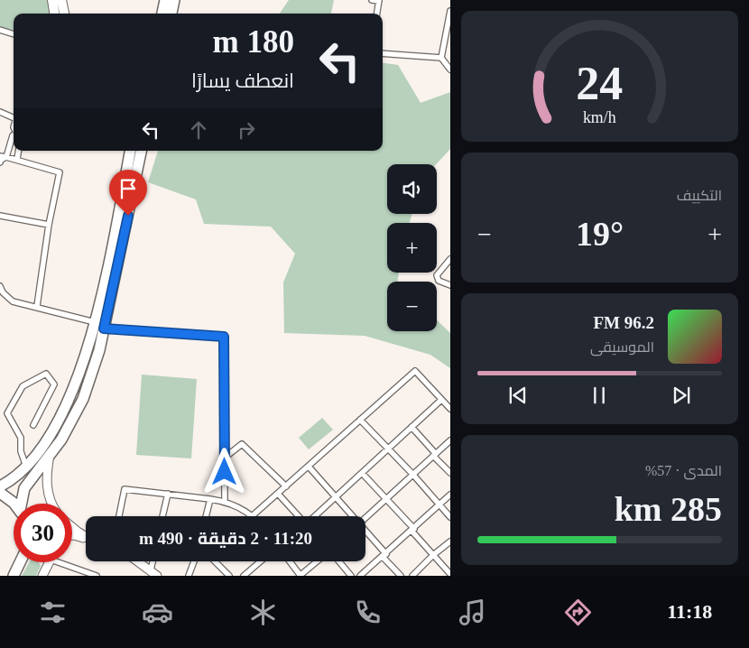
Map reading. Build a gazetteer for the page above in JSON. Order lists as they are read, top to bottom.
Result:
{
  "page": {
    "turn": ["180 m", "انعطف يسارًا"],
    "tile": [
      "التكييف",
      ["المدى · 57%", "285 km"]
    ],
    "map_buttons": ["+", "−"],
    "heat": ["−", "19°", "+"],
    "song": ["96.2 FM", "الموسيقى"],
    "limit": "30",
    "trip": "11:20 · 2 دقيقة · 490 m",
    "tabs": "11:18",
    "gauge": ["24", "km/h"]
  }
}
